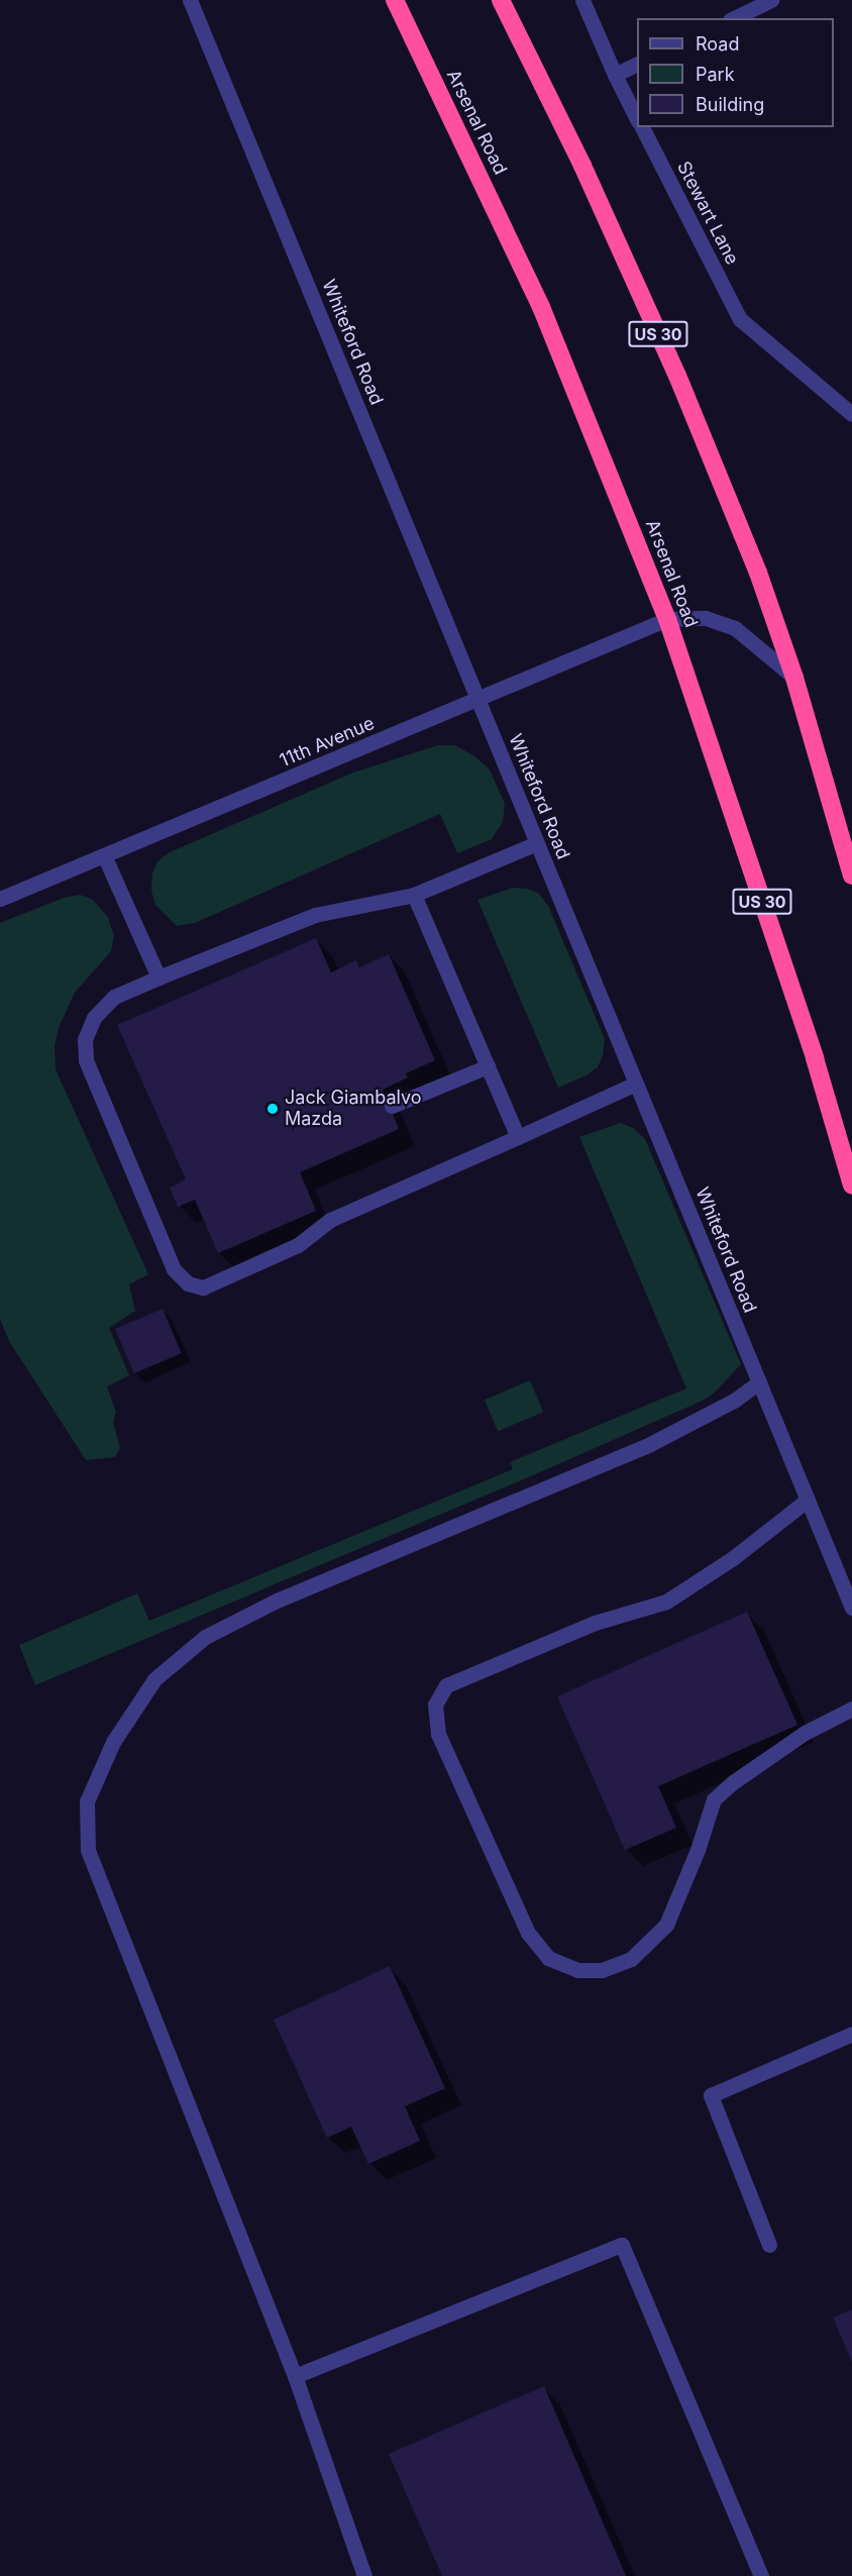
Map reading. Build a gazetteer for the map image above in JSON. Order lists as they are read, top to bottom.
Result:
{
  "streets": {
    "highway": ["Arsenal Road", "US 30"],
    "street": ["Stewart Lane", "Whiteford Road", "11th Avenue"]
  },
  "crossings": [
    ["Arsenal Road", "11th Avenue"],
    ["Whiteford Road", "11th Avenue"]
  ],
  "places": ["Jack Giambalvo Mazda"],
  "legend": ["Road", "Park", "Building"]
}
